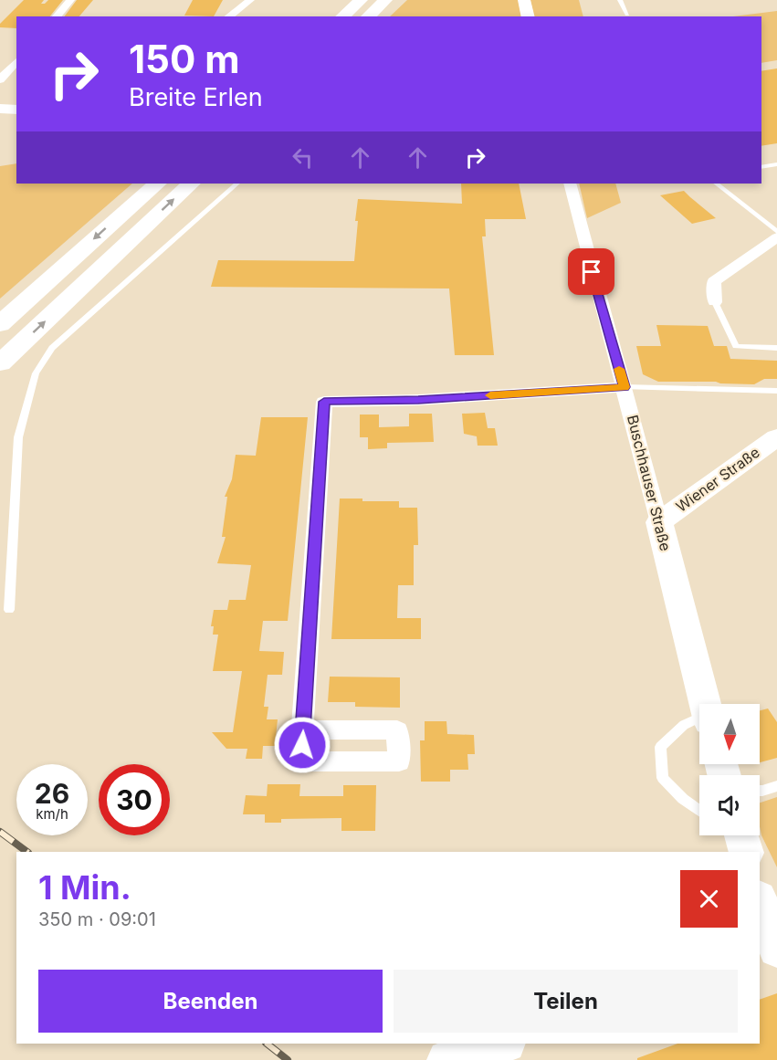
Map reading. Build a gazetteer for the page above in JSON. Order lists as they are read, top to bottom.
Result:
{
  "streets": {
    "street": ["Wiener Straße", "Buschhauser Straße"]
  },
  "crossings": [
    ["Wiener Straße", "Buschhauser Straße"]
  ],
  "north": "bottom",
  "page": {
    "turn": ["150 m", "Breite Erlen"],
    "speed": "26 km/h",
    "limit": "30",
    "heading": ["1 Min.", "350 m · 09:01"],
    "buttons": ["Beenden", "Teilen"]
  }
}
